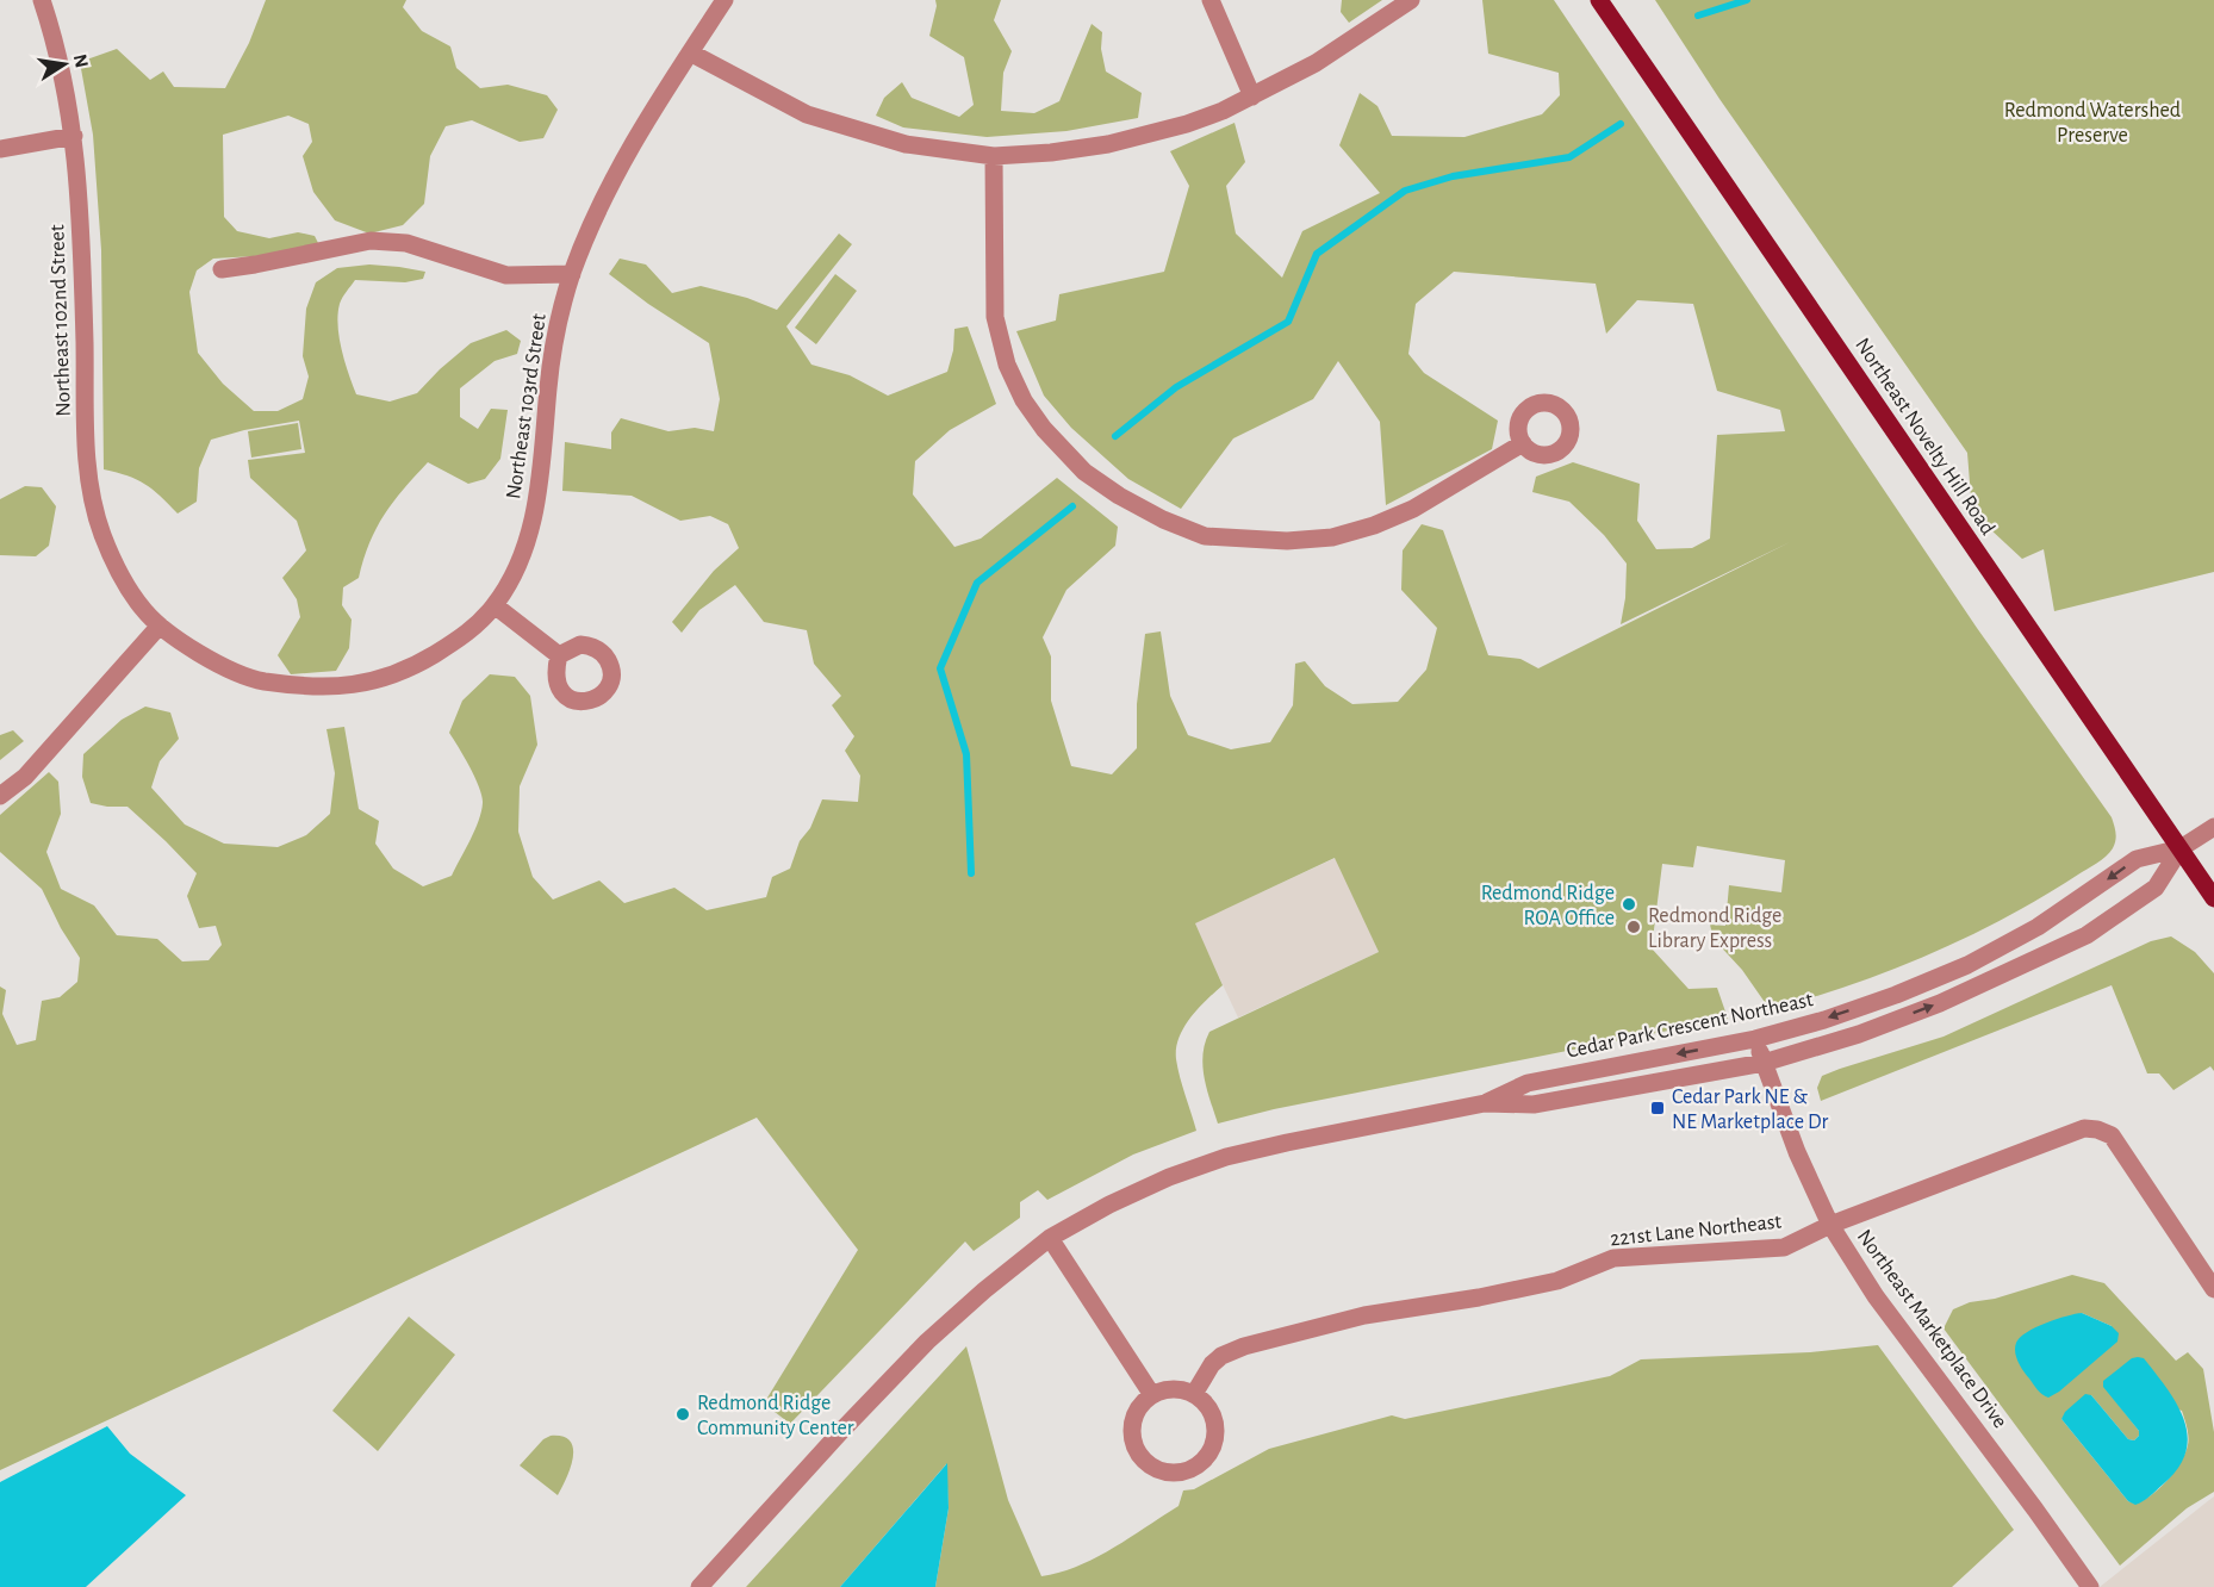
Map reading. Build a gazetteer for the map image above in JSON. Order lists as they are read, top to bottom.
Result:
{
  "streets": {
    "main road": ["Northeast Novelty Hill Road"],
    "street": [
      "Northeast 102nd Street",
      "Northeast 103rd Street",
      "Cedar Park Crescent Northeast",
      "221st Lane Northeast",
      "Northeast Marketplace Drive"
    ]
  },
  "crossings": [
    ["Northeast 102nd Street", "Northeast 103rd Street"],
    ["Northeast Novelty Hill Road", "Cedar Park Crescent Northeast"],
    ["Cedar Park Crescent Northeast", "Northeast Marketplace Drive"],
    ["221st Lane Northeast", "Northeast Marketplace Drive"]
  ],
  "parks": ["Redmond Watershed Preserve"],
  "places": {
    "other": ["Redmond Ridge ROA Office", "Redmond Ridge Library Express", "Redmond Ridge Community Center"],
    "transit": ["Cedar Park NE & NE Marketplace Dr"]
  },
  "north": "right"
}
